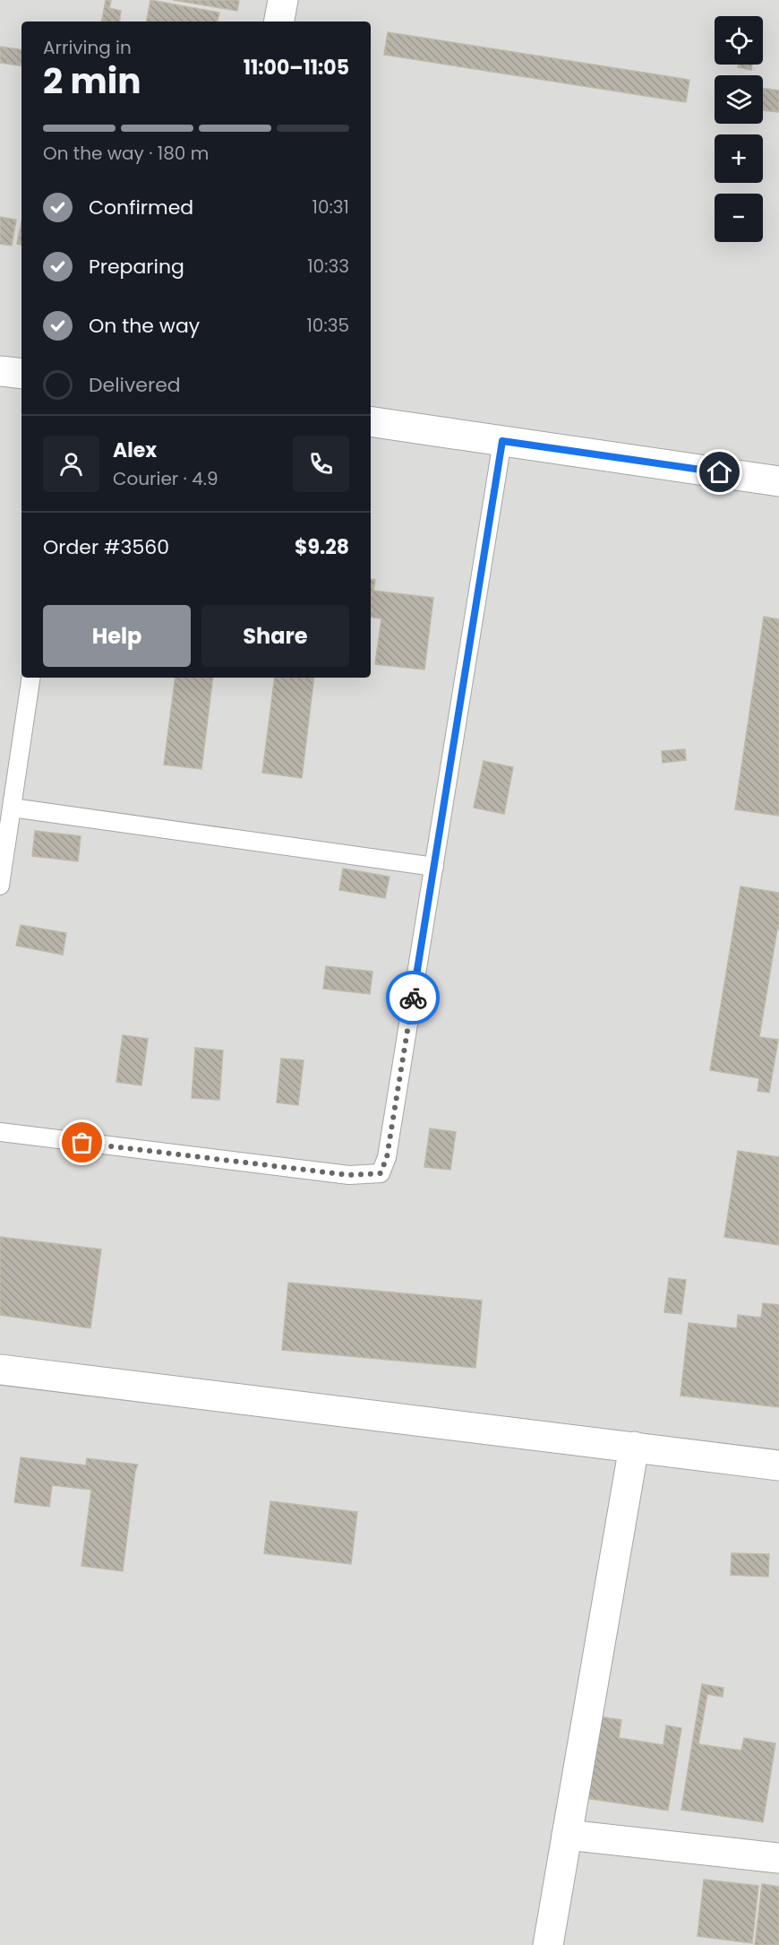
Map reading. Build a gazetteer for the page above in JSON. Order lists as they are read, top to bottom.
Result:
{
  "page": {
    "map_buttons": ["+", "−"],
    "heading": ["2 min", "Arriving in", "11:00–11:05"],
    "panel": [
      "Alex",
      "Courier · 4.9",
      "Order #3560",
      "$9.28"
    ],
    "bar": "On the way · 180 m",
    "list": [
      ["Confirmed", "10:31"],
      ["Preparing", "10:33"],
      ["On the way", "10:35"],
      "Delivered"
    ],
    "buttons": ["Help", "Share"]
  }
}
